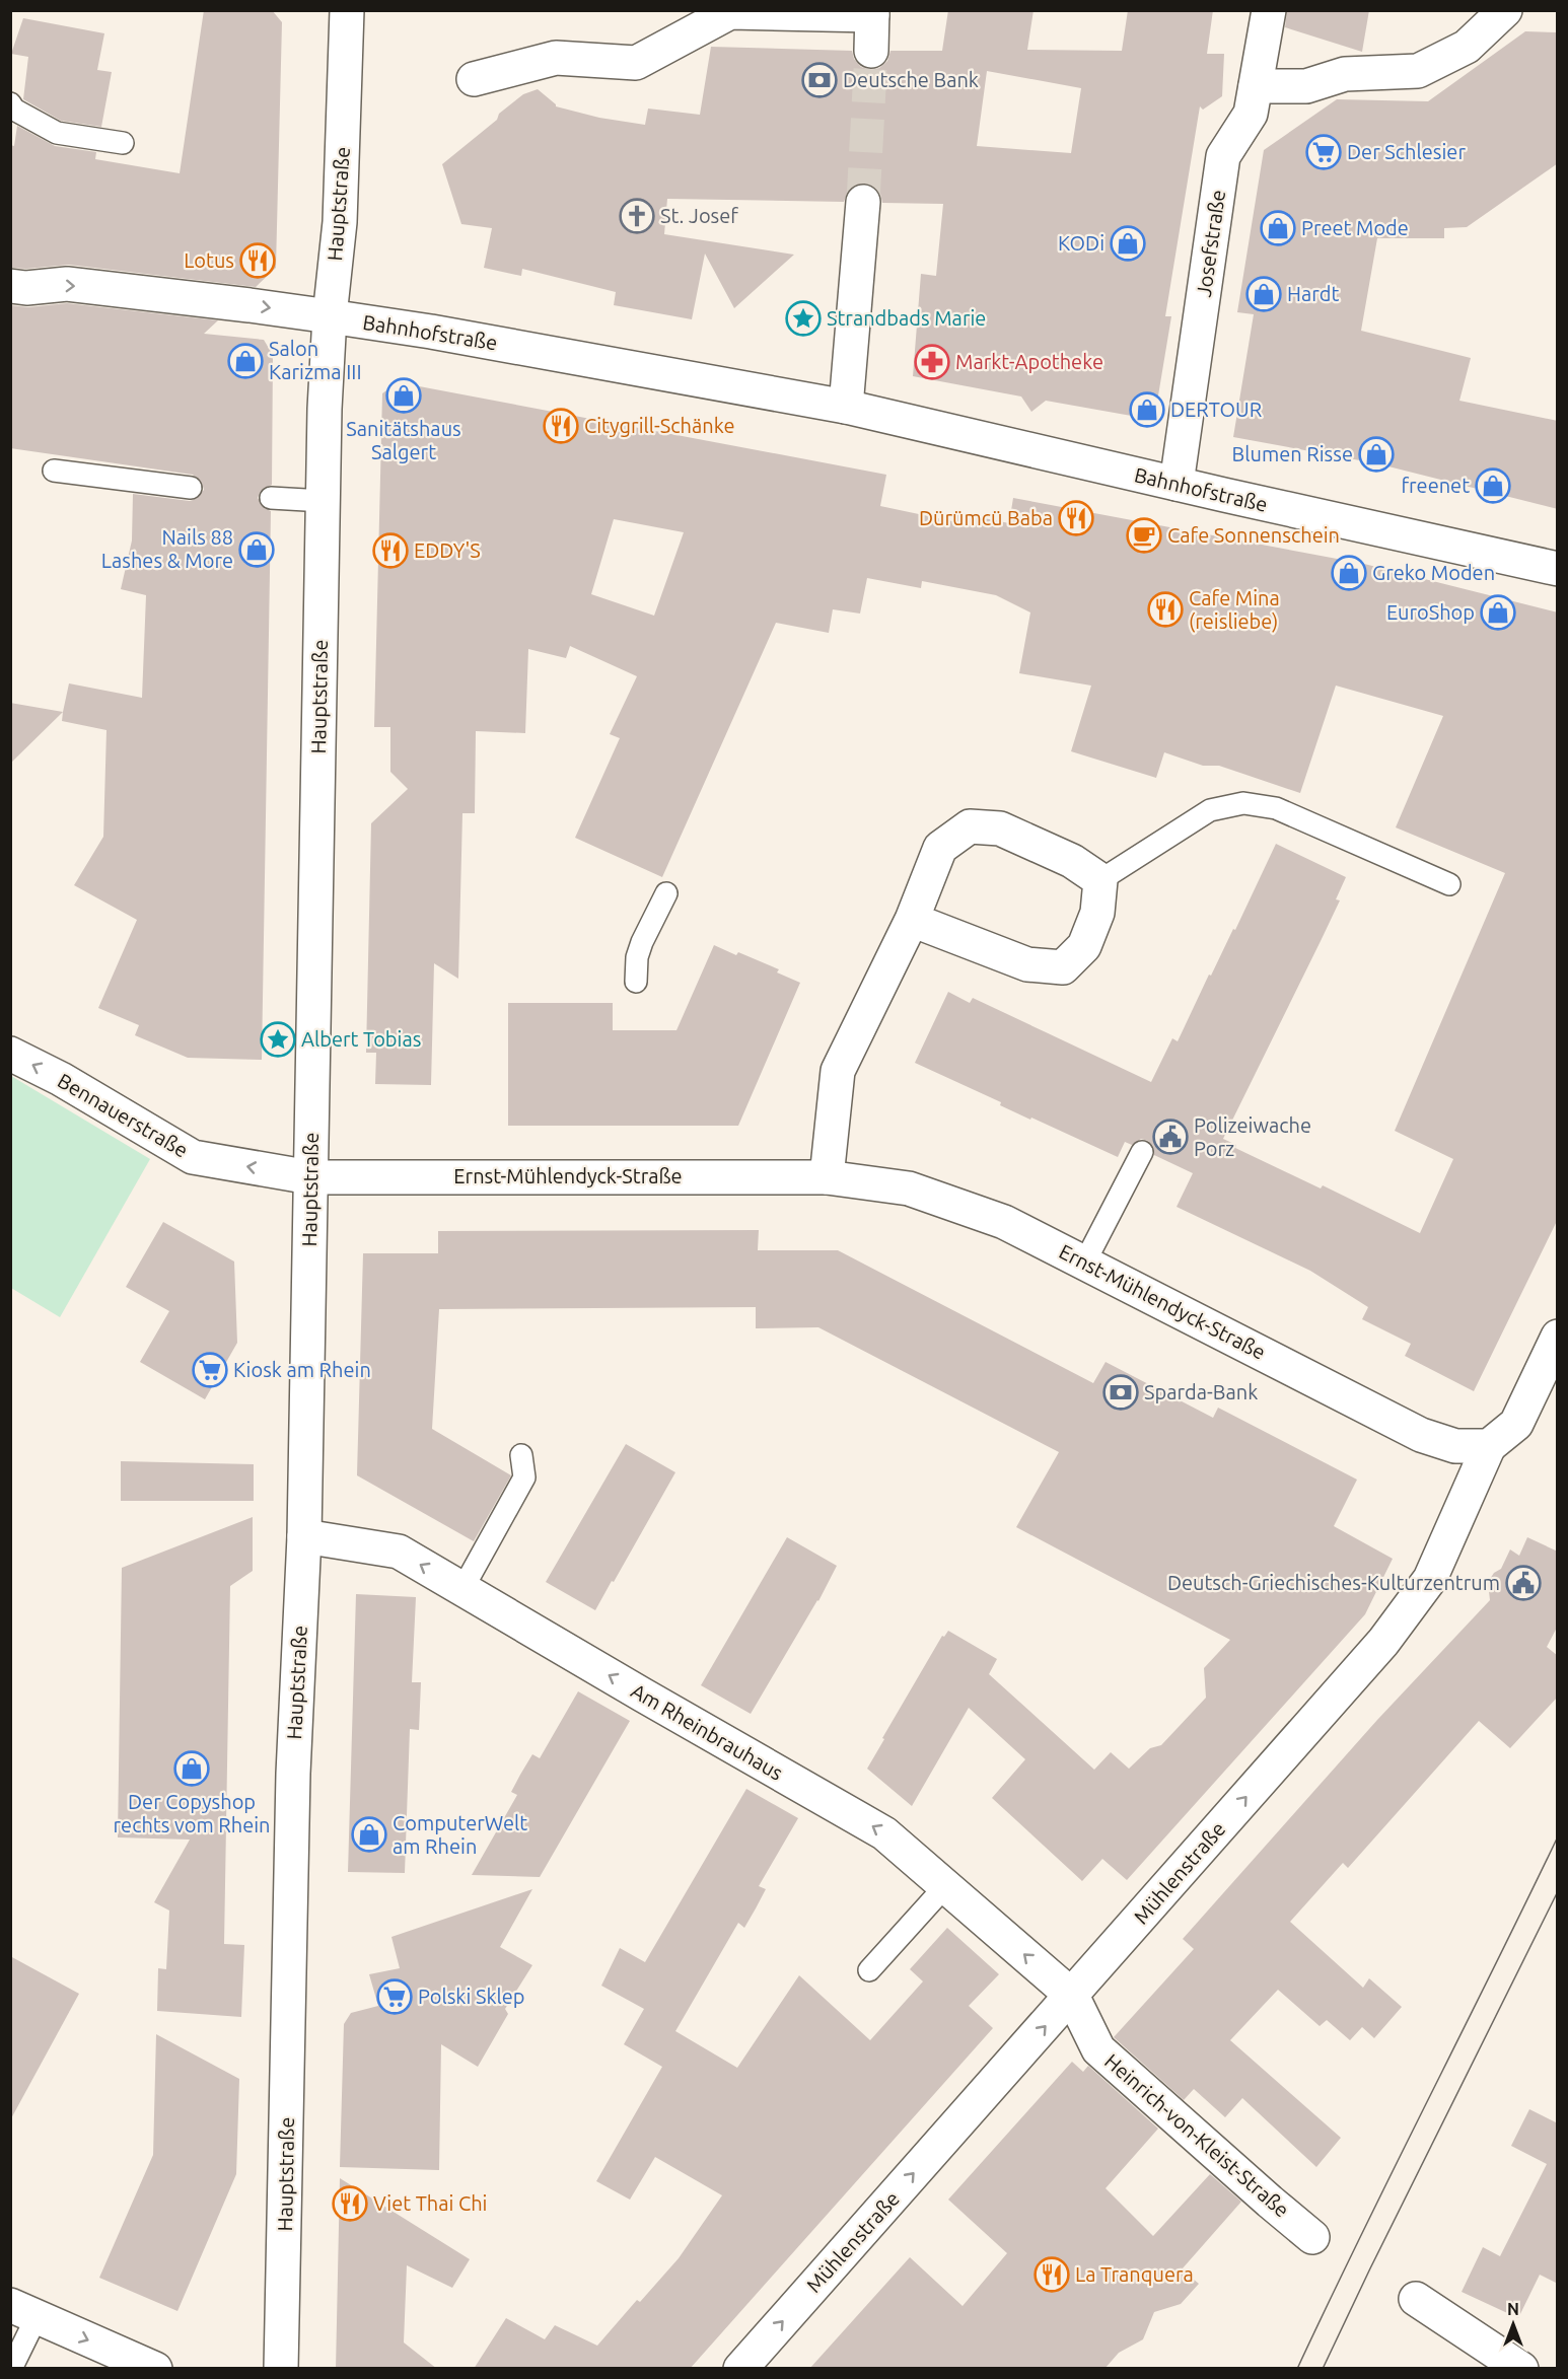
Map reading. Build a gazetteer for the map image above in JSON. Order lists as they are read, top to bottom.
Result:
{
  "streets": {
    "street": [
      "Hauptstraße",
      "Josefstraße",
      "Bahnhofstraße",
      "Bennauerstraße",
      "Ernst-Mühlendyck-Straße",
      "Am Rheinbrauhaus",
      "Mühlenstraße",
      "Heinrich-von-Kleist-Straße"
    ]
  },
  "crossings": [
    ["Hauptstraße", "Bahnhofstraße"],
    ["Hauptstraße", "Bennauerstraße"],
    ["Hauptstraße", "Ernst-Mühlendyck-Straße"],
    ["Hauptstraße", "Am Rheinbrauhaus"],
    ["Josefstraße", "Bahnhofstraße"],
    ["Bennauerstraße", "Ernst-Mühlendyck-Straße"],
    ["Ernst-Mühlendyck-Straße", "Mühlenstraße"],
    ["Am Rheinbrauhaus", "Mühlenstraße"],
    ["Am Rheinbrauhaus", "Heinrich-von-Kleist-Straße"],
    ["Mühlenstraße", "Heinrich-von-Kleist-Straße"]
  ],
  "one_way": ["Bennauerstraße", "Am Rheinbrauhaus", "Mühlenstraße"],
  "places": {
    "bank": ["Deutsche Bank", "Sparda-Bank"],
    "supermarket": ["Der Schlesier", "Kiosk am Rhein", "Polski Sklep"],
    "church": ["St. Josef"],
    "shop": [
      "Preet Mode",
      "KODi",
      "Hardt",
      "Salon Karizma III",
      "Sanitätshaus Salgert",
      "DERTOUR",
      "Blumen Risse",
      "freenet",
      "Nails 88 Lashes & More",
      "Greko Moden",
      "EuroShop",
      "Der Copyshop rechts vom Rhein",
      "ComputerWelt am Rhein"
    ],
    "restaurant": [
      "Lotus",
      "Citygrill-Schänke",
      "Dürümcü Baba",
      "EDDY'S",
      "Cafe Mina (reisliebe)",
      "Viet Thai Chi",
      "La Tranquera"
    ],
    "place": ["Strandbads Marie", "Albert Tobias"],
    "pharmacy": ["Markt-Apotheke"],
    "cafe": ["Cafe Sonnenschein"],
    "public building": ["Polizeiwache Porz", "Deutsch-Griechisches-Kulturzentrum"]
  },
  "north": "top"
}
